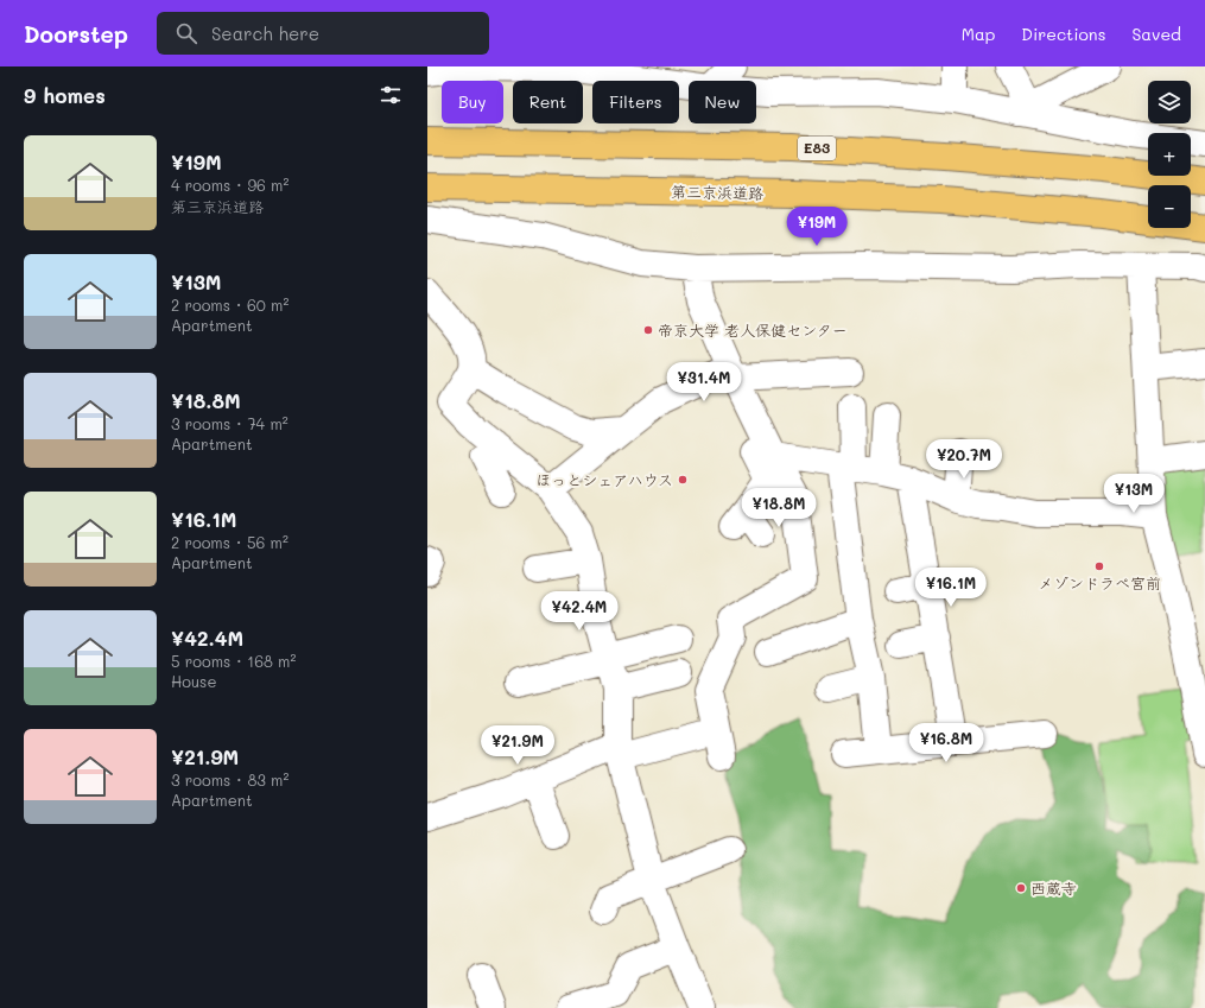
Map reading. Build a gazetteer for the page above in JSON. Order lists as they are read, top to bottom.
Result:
{
  "streets": {
    "highway": ["E83", "第三京浜道路"]
  },
  "places": [
    "帝京大学 老人保健センター",
    "ほっとシェアハウス",
    "メゾンドラぺ宮前",
    "西蔵寺"
  ],
  "page": {
    "header": "Doorstep",
    "search": "Search here",
    "nav": ["Map", "Directions", "Saved"],
    "heading": "9 homes",
    "map_buttons": ["+", "−"],
    "chip": [
      "Buy",
      "Rent",
      "Filters",
      "New"
    ],
    "list": [
      {
        "name": "¥19M",
        "note": "4 rooms · 96 m² · 第三京浜道路"
      },
      {
        "name": "¥13M",
        "note": "2 rooms · 60 m² · Apartment"
      },
      {
        "name": "¥18.8M",
        "note": "3 rooms · 74 m² · Apartment"
      },
      {
        "name": "¥16.1M",
        "note": "2 rooms · 56 m² · Apartment"
      },
      {
        "name": "¥42.4M",
        "note": "5 rooms · 168 m² · House"
      },
      {
        "name": "¥21.9M",
        "note": "3 rooms · 83 m² · Apartment"
      }
    ],
    "price": [
      "¥19M",
      "¥31.4M",
      "¥20.7M",
      "¥13M",
      "¥18.8M",
      "¥16.1M",
      "¥42.4M",
      "¥16.8M",
      "¥21.9M"
    ]
  }
}
